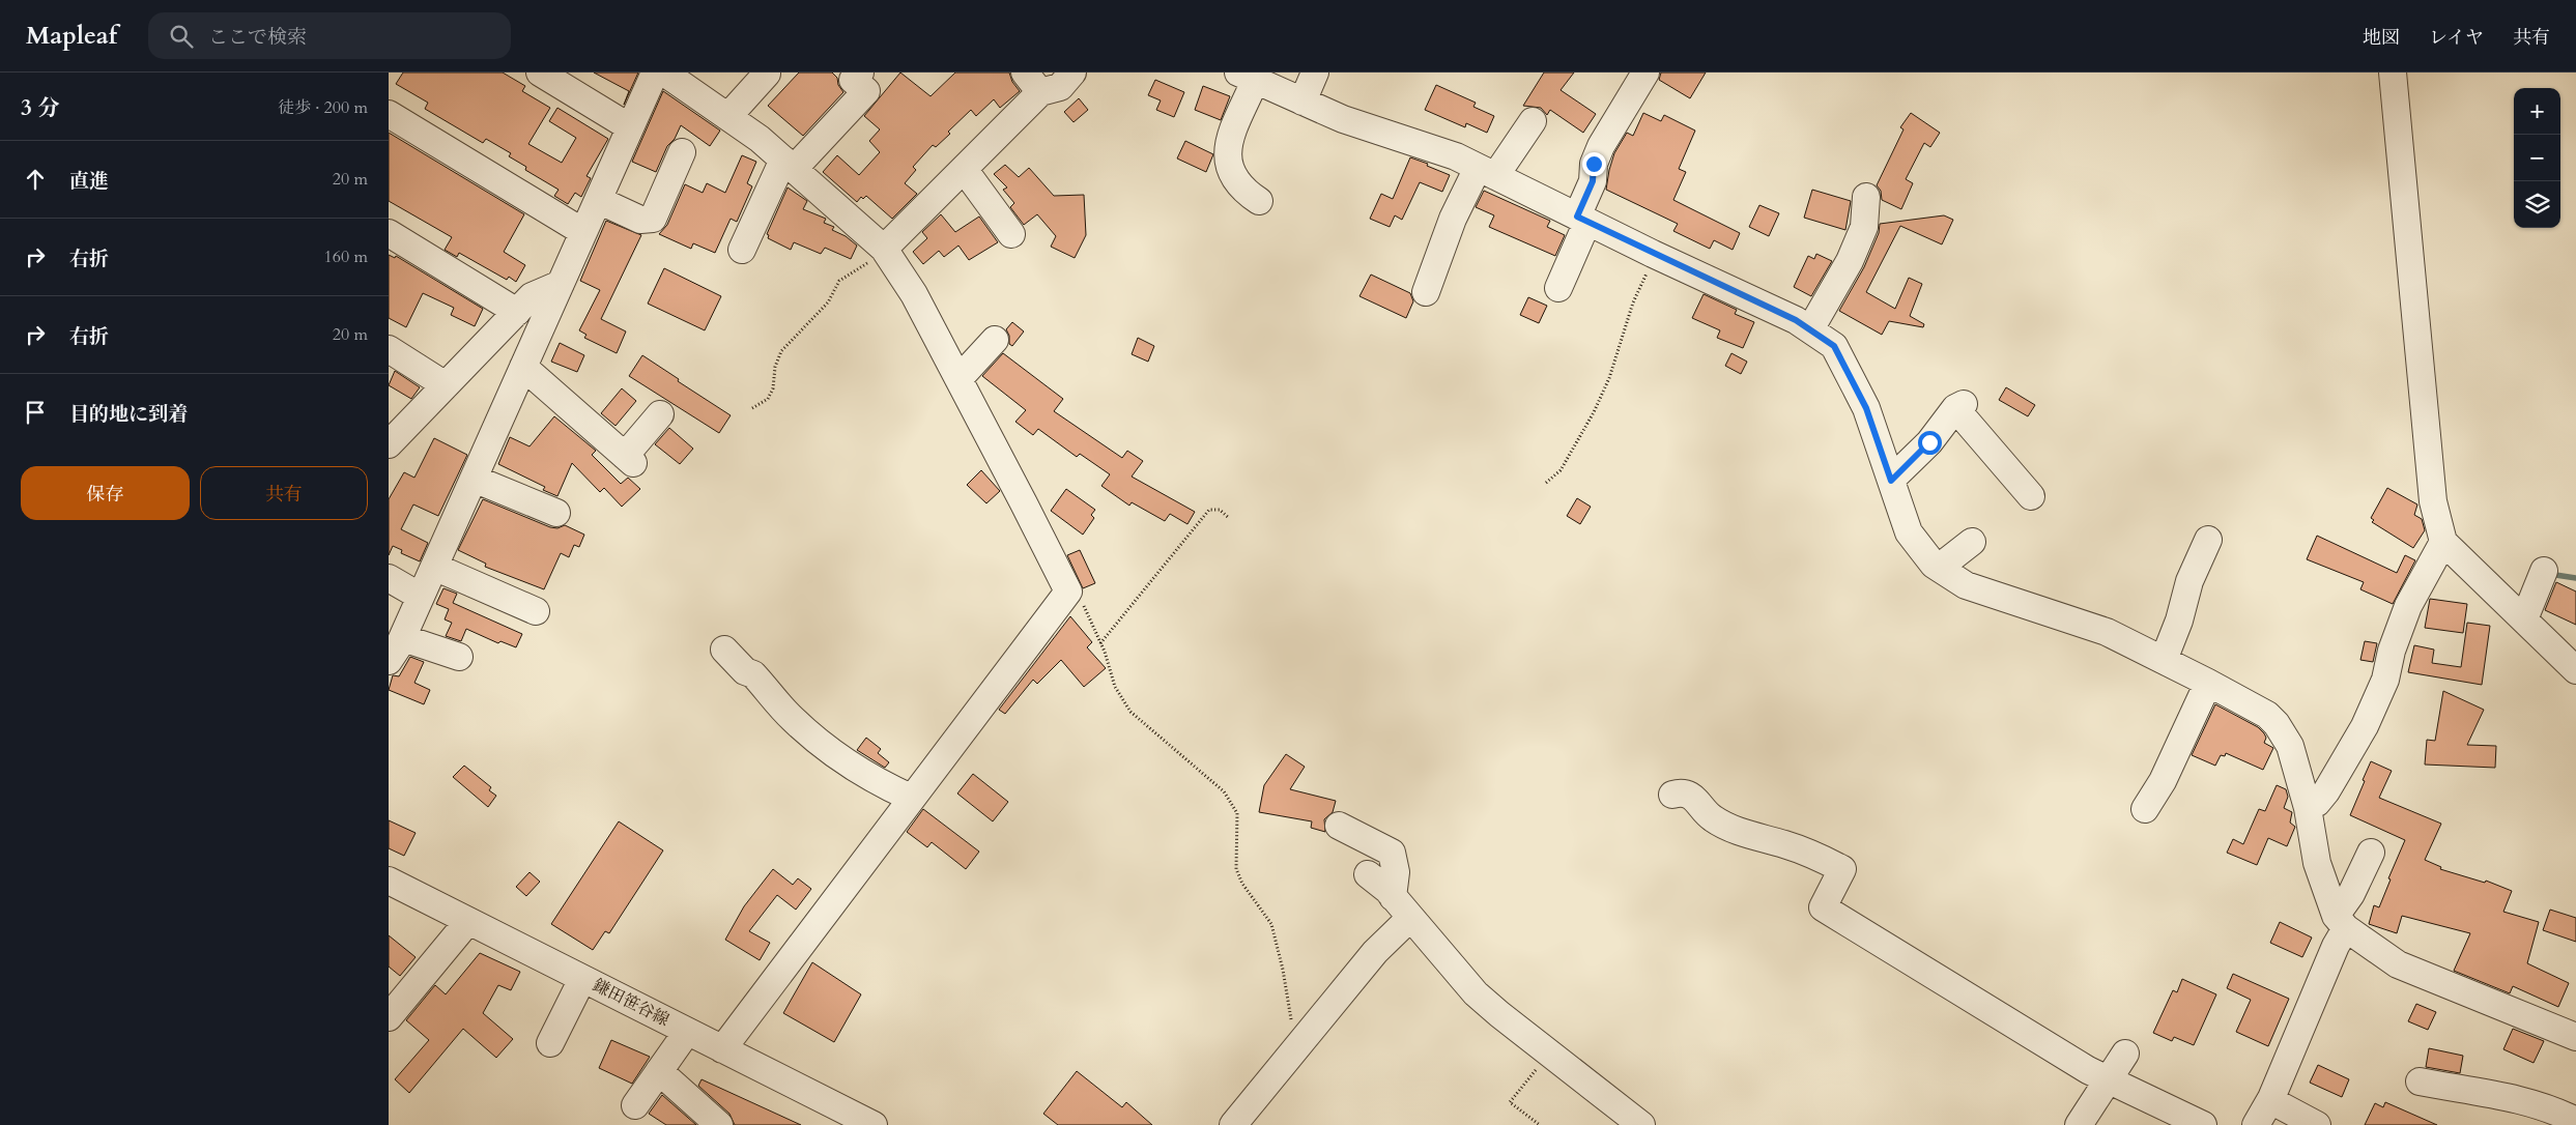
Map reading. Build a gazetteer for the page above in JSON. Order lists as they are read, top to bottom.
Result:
{
  "streets": {
    "street": ["鎌田笹谷線"]
  },
  "page": {
    "header": "Mapleaf",
    "search": "ここで検索",
    "nav": ["地図", "レイヤ", "共有"],
    "heading": ["3 分", "徒歩 · 200 m"],
    "map_buttons": ["+", "−"],
    "list": [
      ["直進", "20 m"],
      ["右折", "160 m"],
      ["右折", "20 m"],
      "目的地に到着"
    ],
    "buttons": ["保存", "共有"]
  }
}
